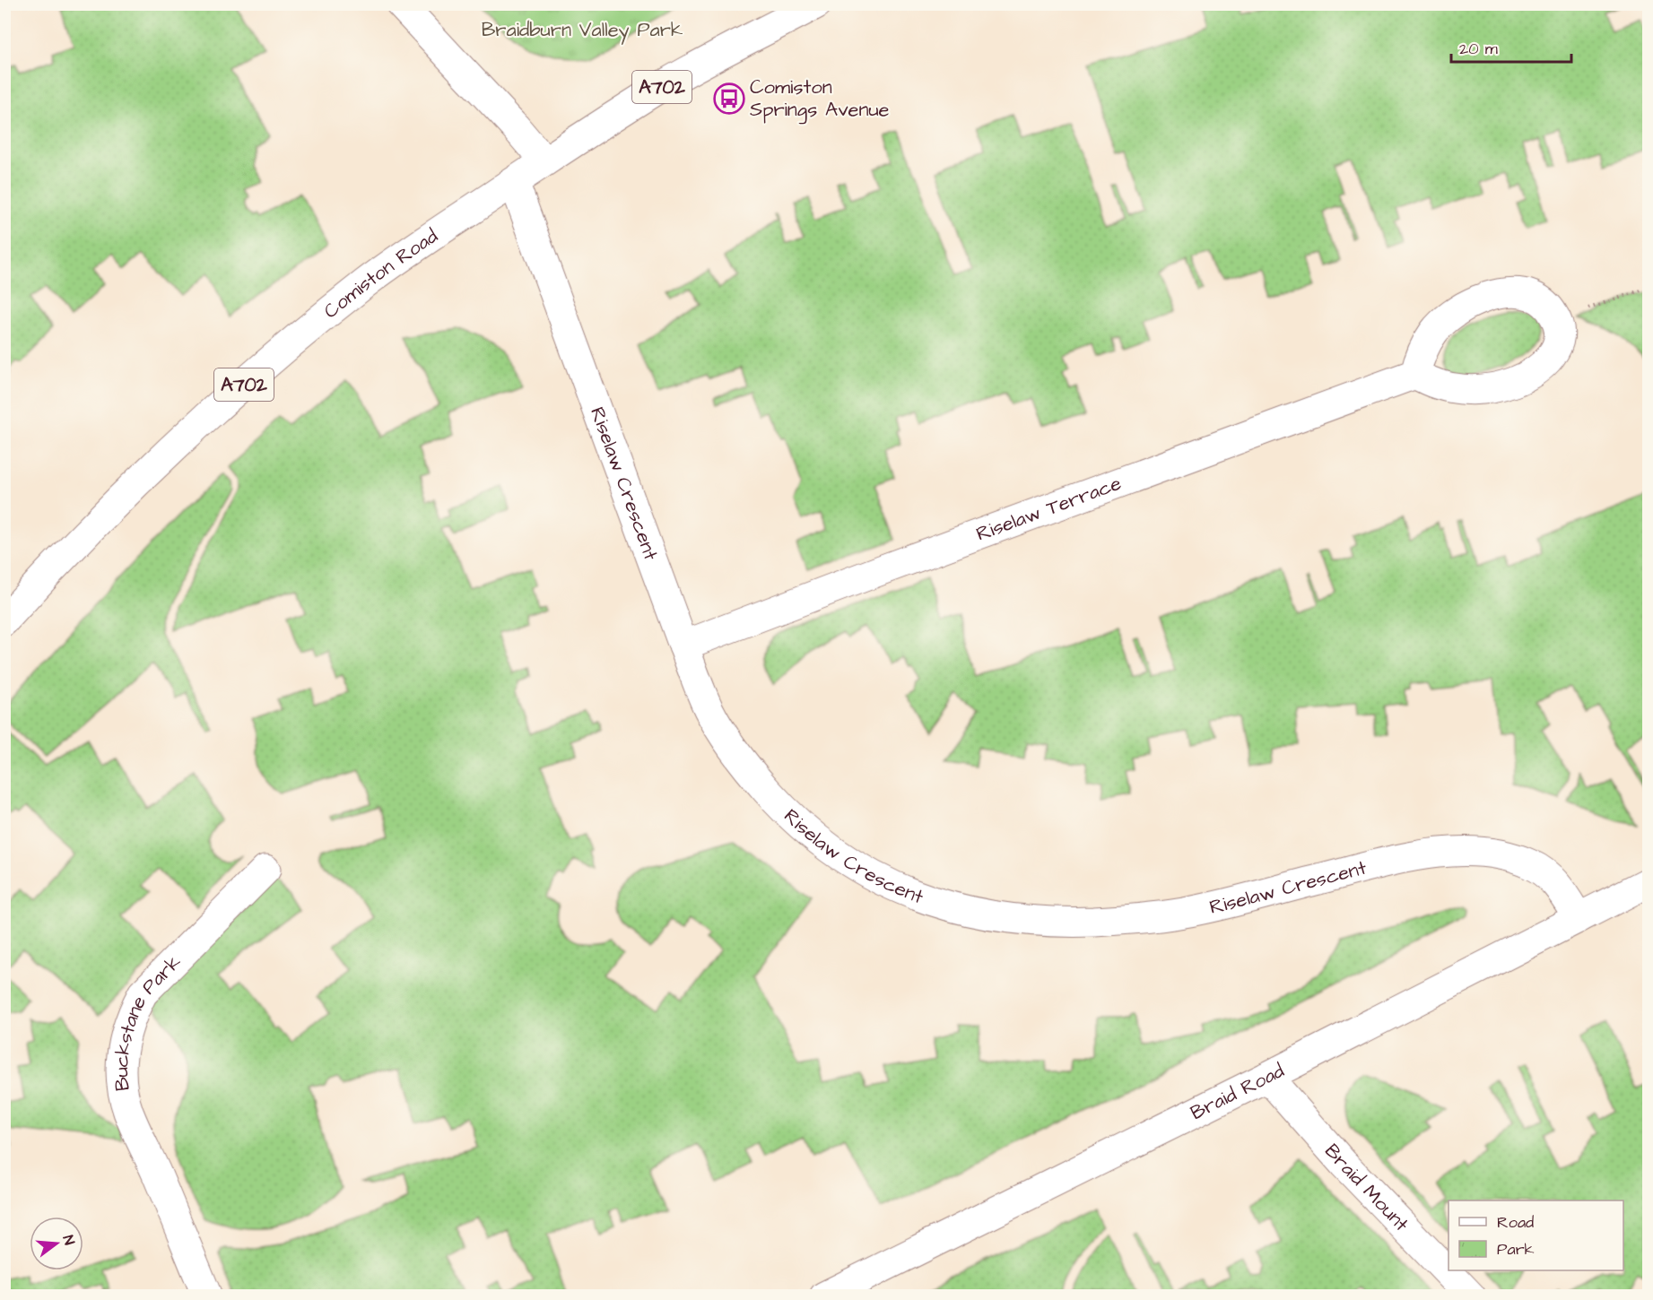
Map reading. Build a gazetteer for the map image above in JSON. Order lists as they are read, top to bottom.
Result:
{
  "streets": {
    "street": [
      "A702",
      "Comiston Road",
      "Riselaw Crescent",
      "Riselaw Terrace",
      "Buckstane Park",
      "Braid Road",
      "Braid Mount"
    ]
  },
  "crossings": [
    ["Comiston Road", "Riselaw Crescent"],
    ["Riselaw Crescent", "Riselaw Terrace"],
    ["Riselaw Crescent", "Braid Road"],
    ["Braid Road", "Braid Mount"]
  ],
  "parks": ["Braidburn Valley Park"],
  "places": {
    "bus stop": ["Comiston Springs Avenue"]
  },
  "legend": ["Road", "Park"],
  "scale_bar": "20 m",
  "north": "right"
}
